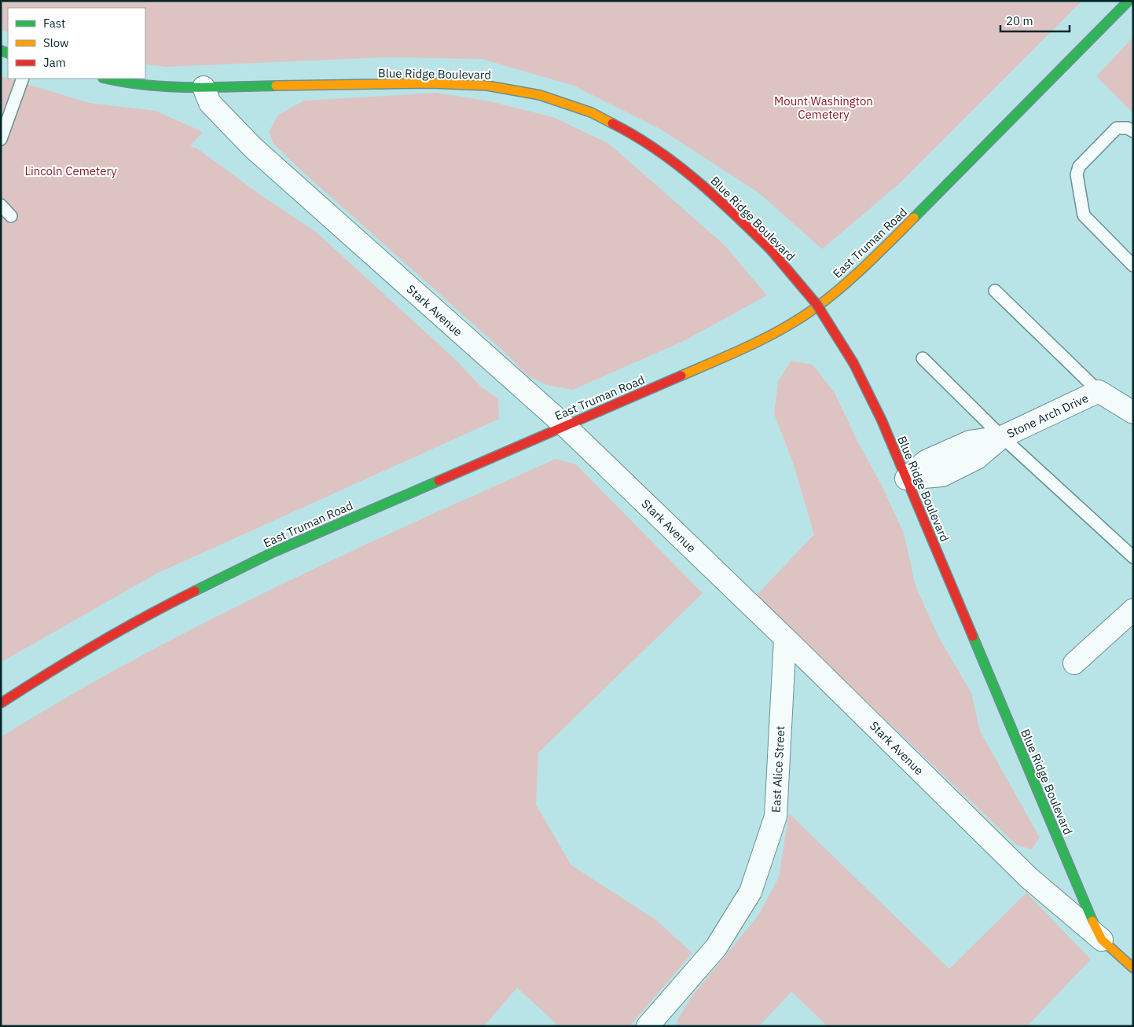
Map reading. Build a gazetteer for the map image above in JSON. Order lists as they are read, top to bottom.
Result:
{
  "streets": {
    "main road": ["Blue Ridge Boulevard", "East Truman Road", "Stark Avenue"],
    "street": ["Stone Arch Drive", "East Alice Street"]
  },
  "crossings": [
    ["Blue Ridge Boulevard", "Stark Avenue"],
    ["Blue Ridge Boulevard", "Stone Arch Drive"],
    ["East Truman Road", "Stark Avenue"],
    ["Stark Avenue", "East Alice Street"]
  ],
  "parks": ["Mount Washington Cemetery", "Lincoln Cemetery"],
  "legend": ["Fast", "Slow", "Jam"],
  "scale_bar": "20 m"
}
